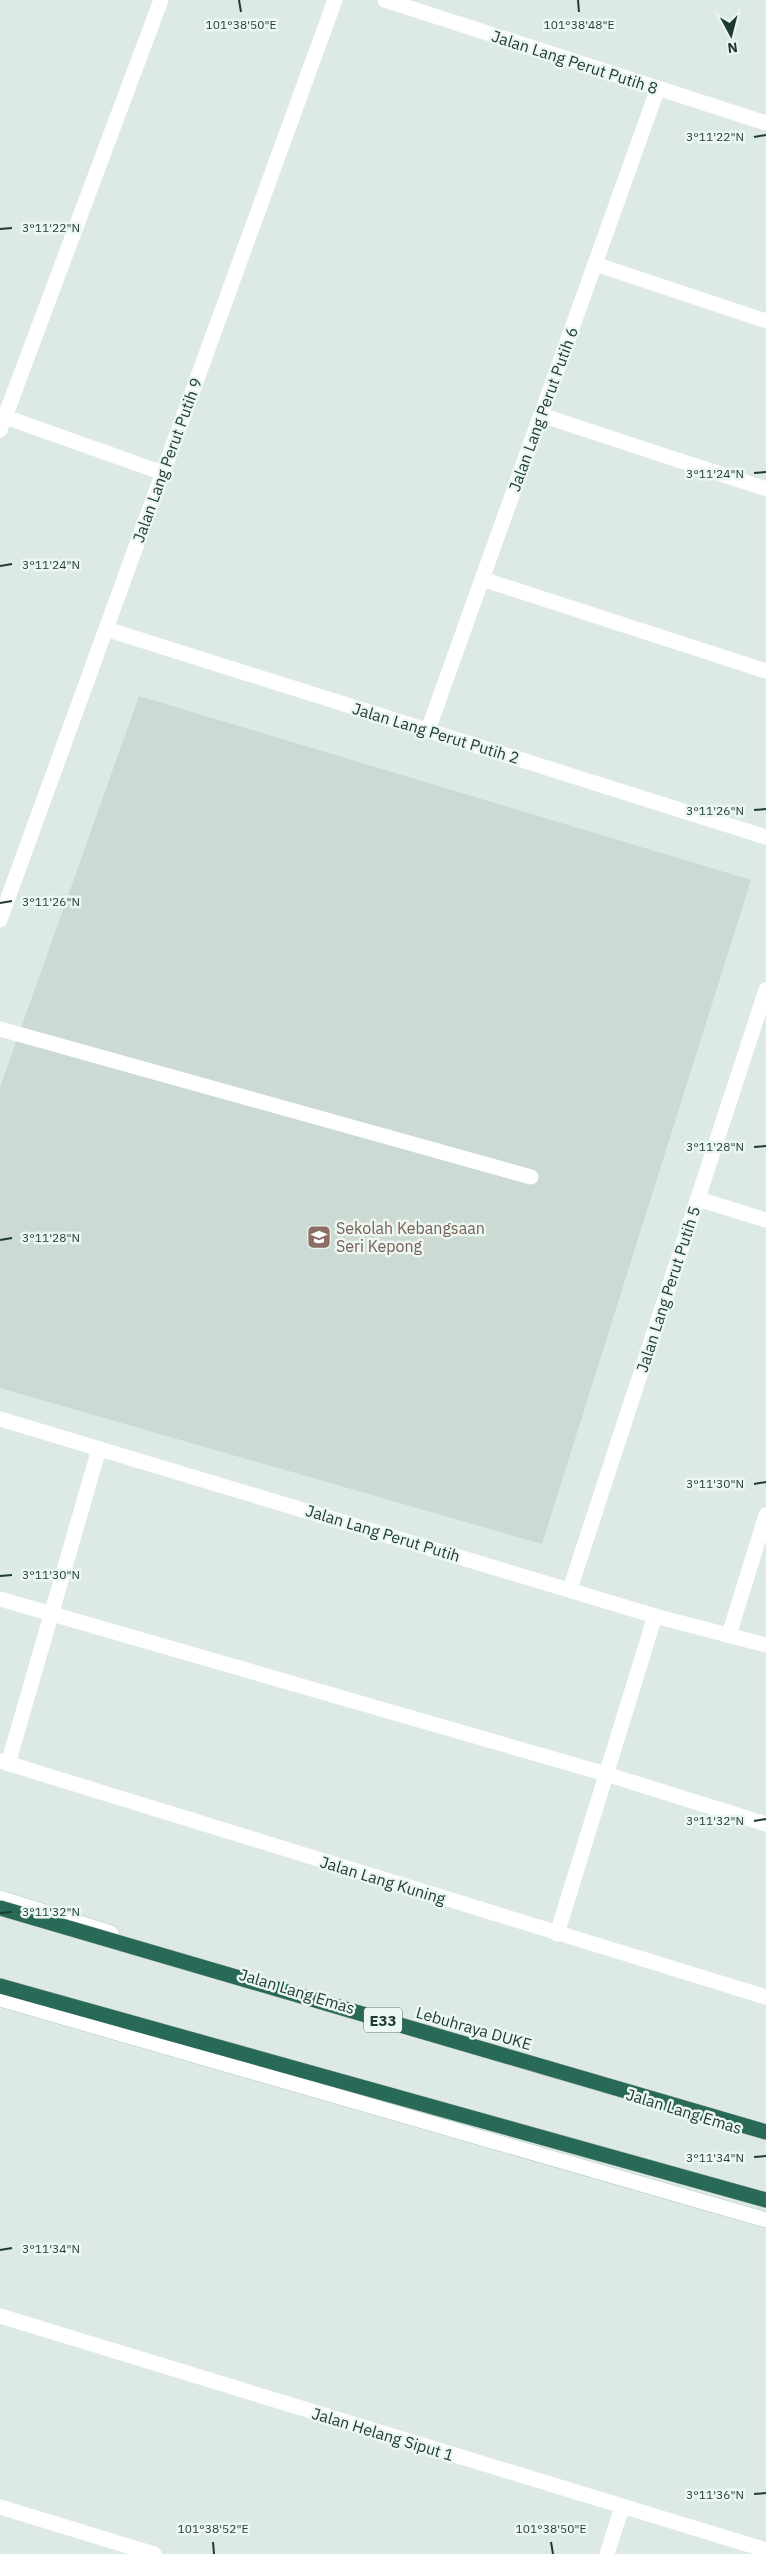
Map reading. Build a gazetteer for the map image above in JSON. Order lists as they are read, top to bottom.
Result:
{
  "streets": {
    "highway": ["E33", "Lebuhraya DUKE"],
    "street": [
      "Jalan Lang Perut Putih 8",
      "Jalan Lang Perut Putih 6",
      "Jalan Lang Perut Putih 9",
      "Jalan Lang Perut Putih 2",
      "Jalan Lang Perut Putih 5",
      "Jalan Lang Perut Putih",
      "Jalan Lang Kuning",
      "Jalan Lang Emas",
      "Jalan Helang Siput 1"
    ]
  },
  "crossings": [
    ["Jalan Lang Perut Putih 8", "Jalan Lang Perut Putih 6"],
    ["Jalan Lang Perut Putih 6", "Jalan Lang Perut Putih 2"],
    ["Jalan Lang Perut Putih 9", "Jalan Lang Perut Putih 2"],
    ["Jalan Lang Perut Putih 5", "Jalan Lang Perut Putih"]
  ],
  "places": {
    "school or university": ["Sekolah Kebangsaan Seri Kepong"]
  },
  "north": "bottom",
  "coordinates": [
    "101°38'50\"E",
    "101°38'48\"E",
    "3°11'22\"N",
    "3°11'24\"N",
    "3°11'26\"N",
    "3°11'28\"N",
    "3°11'30\"N",
    "3°11'32\"N",
    "3°11'34\"N",
    "3°11'36\"N",
    "101°38'52\"E"
  ]
}
